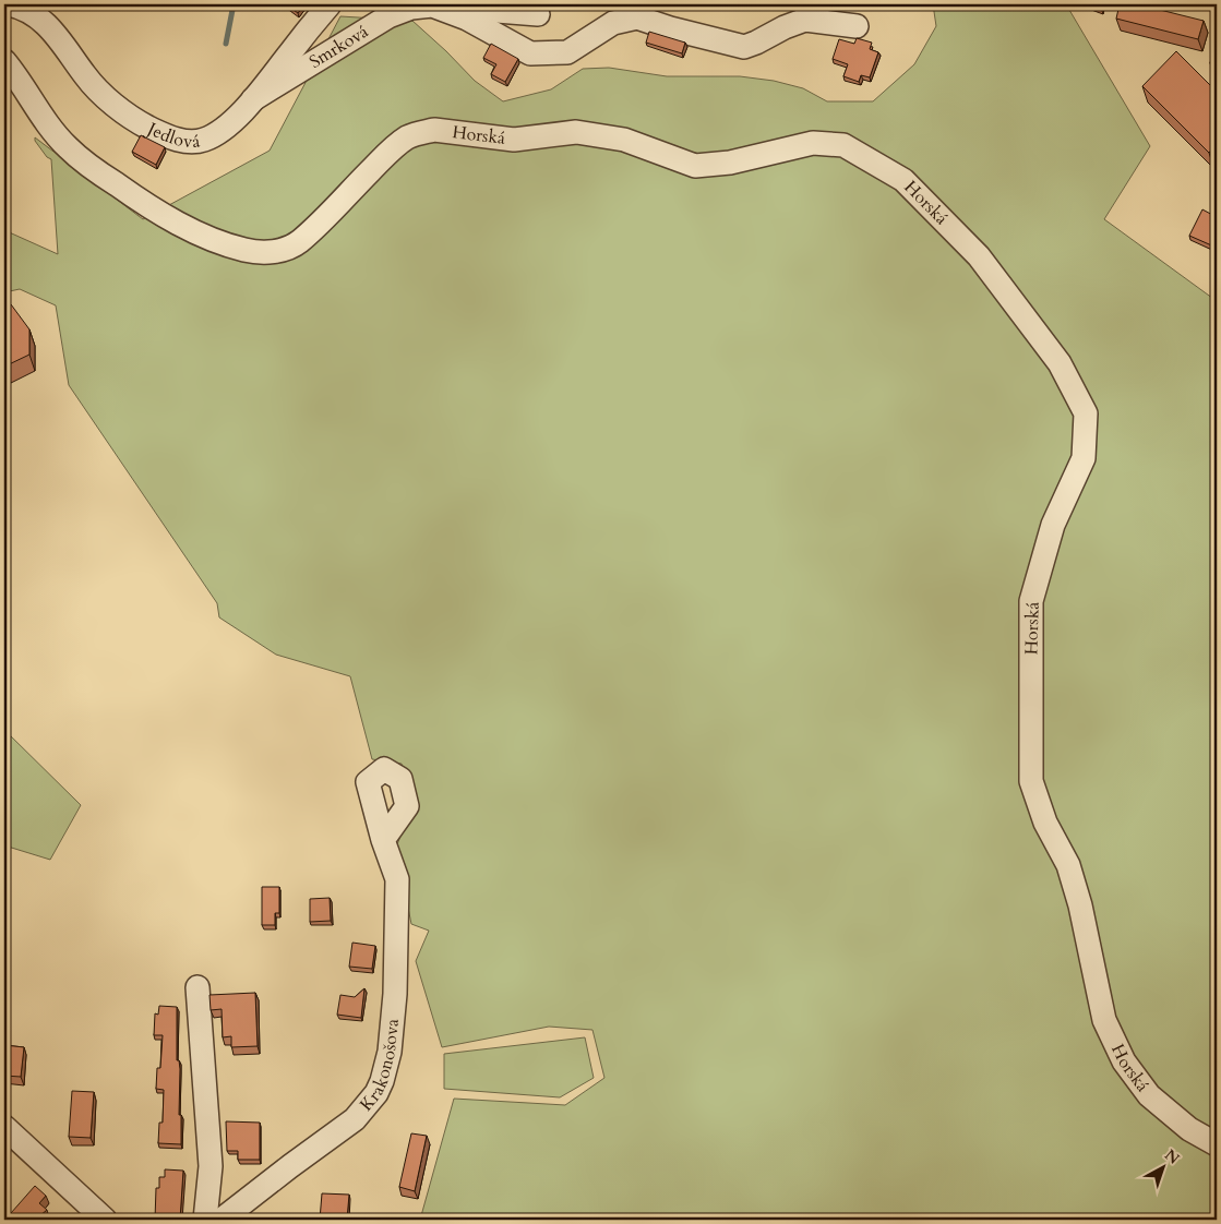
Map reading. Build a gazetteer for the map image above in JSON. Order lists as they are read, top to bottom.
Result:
{
  "streets": {
    "street": [
      "Smrková",
      "Jedlová",
      "Horská",
      "Krakonošova"
    ]
  },
  "crossings": [
    ["Smrková", "Jedlová"]
  ],
  "north": "top right"
}
